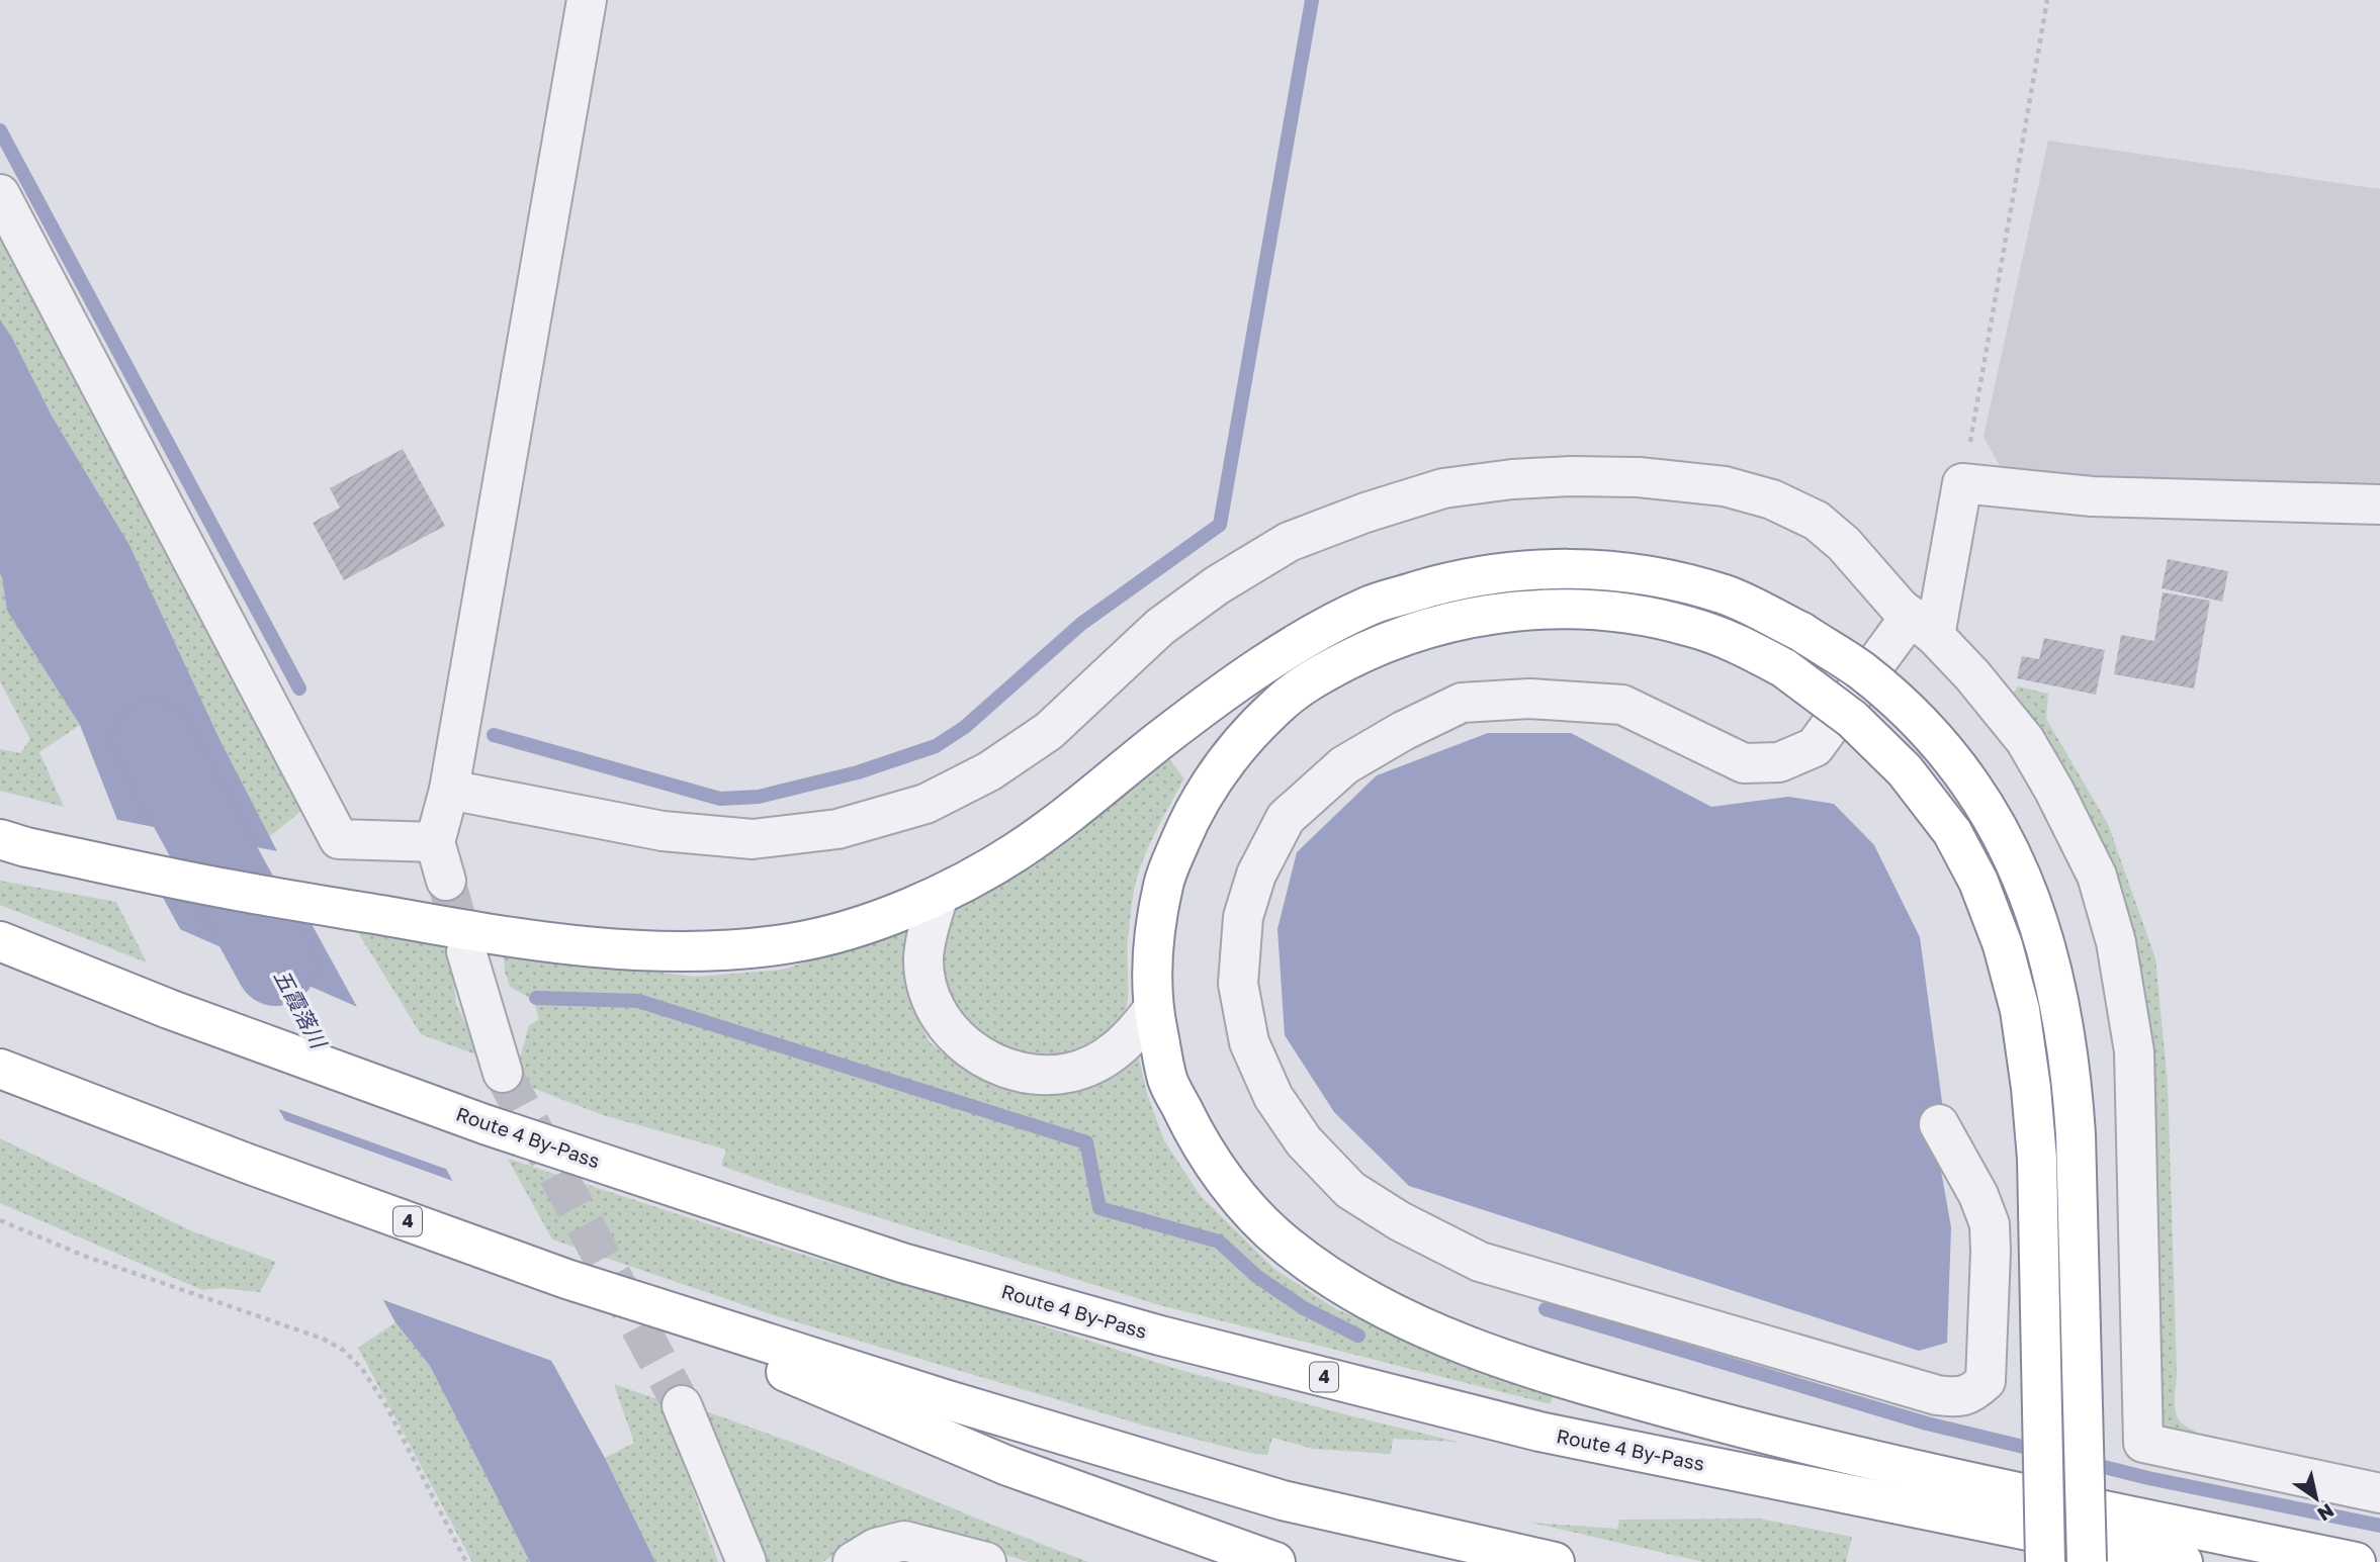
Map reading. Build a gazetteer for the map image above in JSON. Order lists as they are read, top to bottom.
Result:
{
  "streets": {
    "highway": ["Route 4 By-Pass", "4"]
  },
  "water": ["五霞落川"],
  "north": "bottom right"
}
